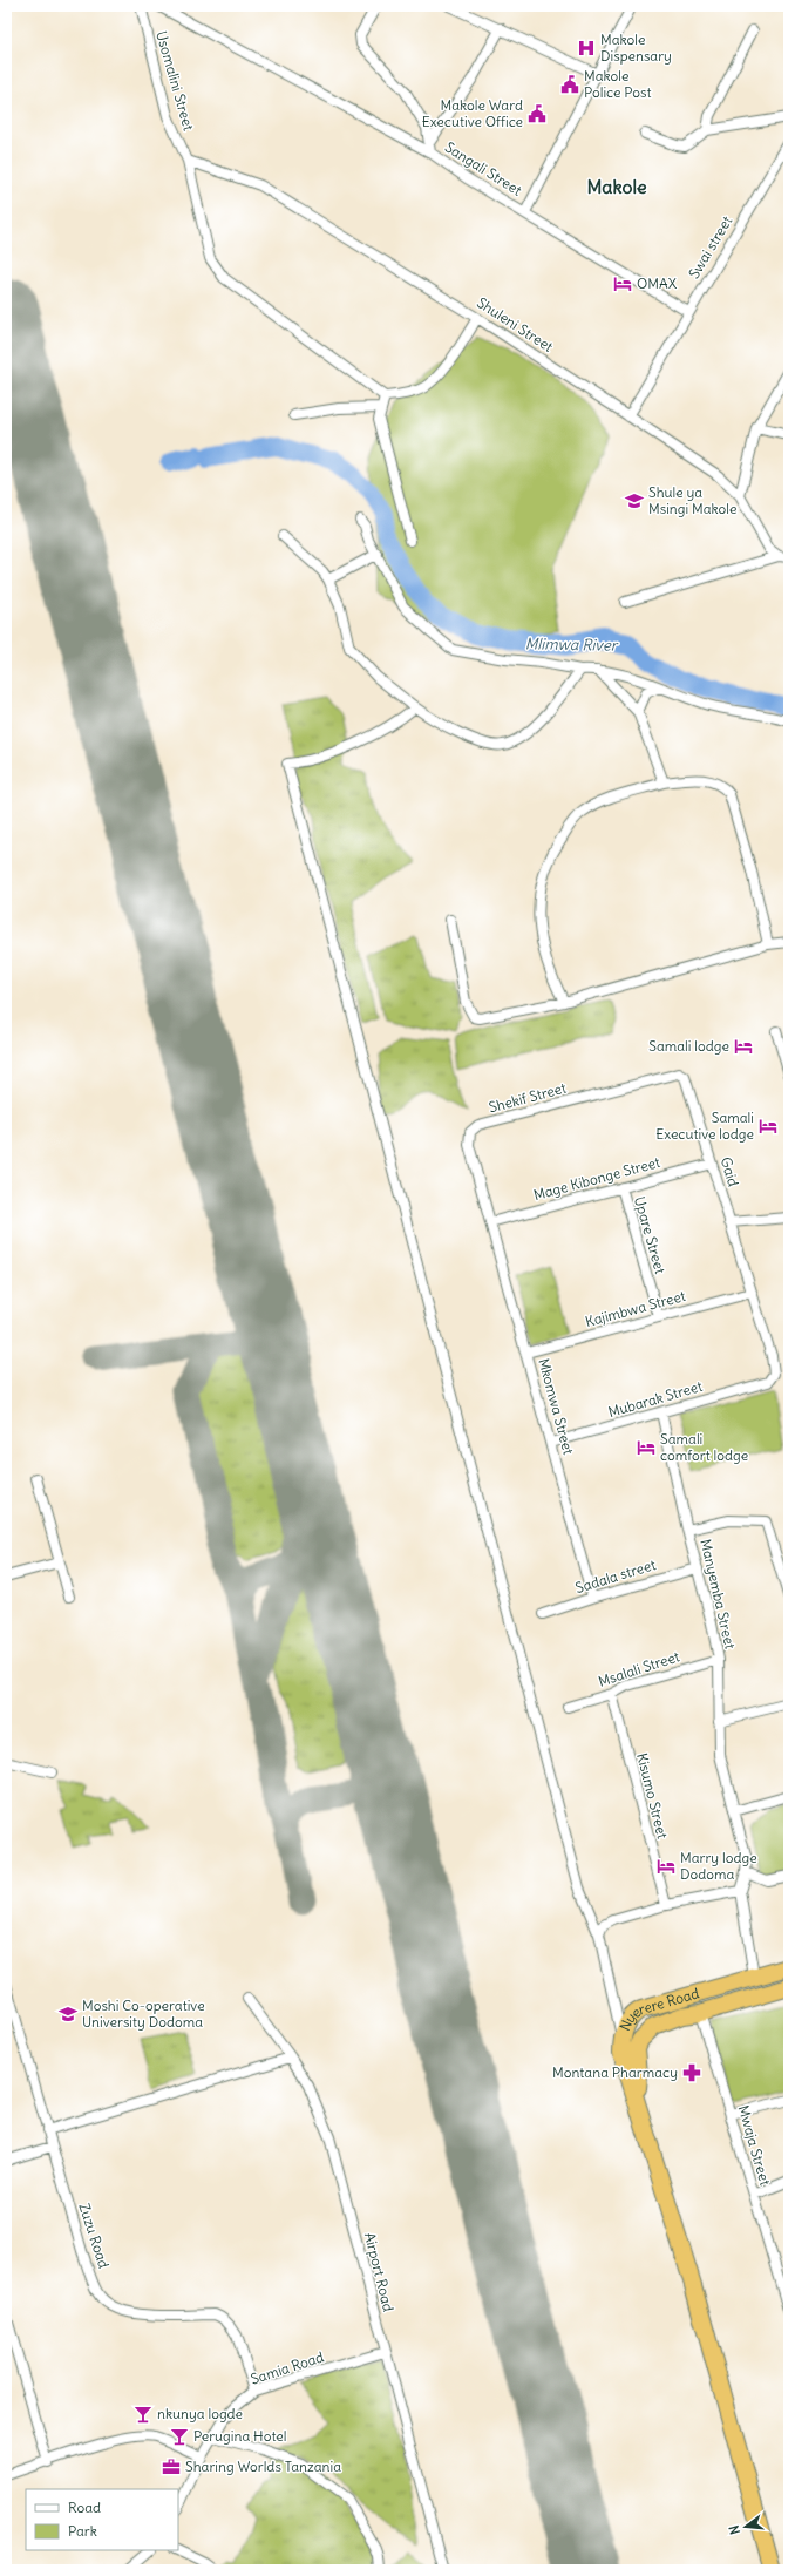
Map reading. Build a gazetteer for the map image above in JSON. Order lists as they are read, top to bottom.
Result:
{
  "streets": {
    "highway": ["Nyerere Road"],
    "street": [
      "Usomalini Street",
      "Sangali Street",
      "Swai street",
      "Shuleni Street",
      "Shekif Street",
      "Gaid",
      "Mage Kibonge Street",
      "Upare Street",
      "Kajimbwa Street",
      "Mubarak Street",
      "Mkomwa Street",
      "Sadala street",
      "Manyemba Street",
      "Msalali Street",
      "Kisumo Street",
      "Mwaja Street",
      "Zuzu Road",
      "Airport Road",
      "Samia Road"
    ]
  },
  "crossings": [
    ["Usomalini Street", "Shuleni Street"],
    ["Sangali Street", "Swai street"],
    ["Swai street", "Shuleni Street"],
    ["Shekif Street", "Gaid"],
    ["Shekif Street", "Mage Kibonge Street"],
    ["Shekif Street", "Mkomwa Street"],
    ["Gaid", "Mage Kibonge Street"],
    ["Gaid", "Kajimbwa Street"],
    ["Gaid", "Mubarak Street"],
    ["Mage Kibonge Street", "Upare Street"],
    ["Mage Kibonge Street", "Mkomwa Street"],
    ["Upare Street", "Kajimbwa Street"],
    ["Kajimbwa Street", "Mkomwa Street"],
    ["Mubarak Street", "Mkomwa Street"],
    ["Mubarak Street", "Manyemba Street"],
    ["Mkomwa Street", "Sadala street"],
    ["Sadala street", "Manyemba Street"],
    ["Manyemba Street", "Msalali Street"],
    ["Manyemba Street", "Nyerere Road"],
    ["Msalali Street", "Kisumo Street"],
    ["Nyerere Road", "Mwaja Street"],
    ["Zuzu Road", "Samia Road"],
    ["Airport Road", "Samia Road"]
  ],
  "districts": ["Makole"],
  "water": ["Mlimwa River"],
  "places": {
    "hospital": ["Makole Dispensary"],
    "public building": ["Makole Police Post", "Makole Ward Executive Office"],
    "hotel": [
      "OMAX",
      "Samali lodge",
      "Samali Executive lodge",
      "Samali comfort lodge",
      "Marry lodge Dodoma"
    ],
    "school or university": ["Shule ya Msingi Makole", "Moshi Co-operative University Dodoma"],
    "pharmacy": ["Montana Pharmacy"],
    "bar": ["nkunya logde", "Perugina Hotel"],
    "office": ["Sharing Worlds Tanzania"]
  },
  "legend": ["Road", "Park"],
  "north": "left"
}
